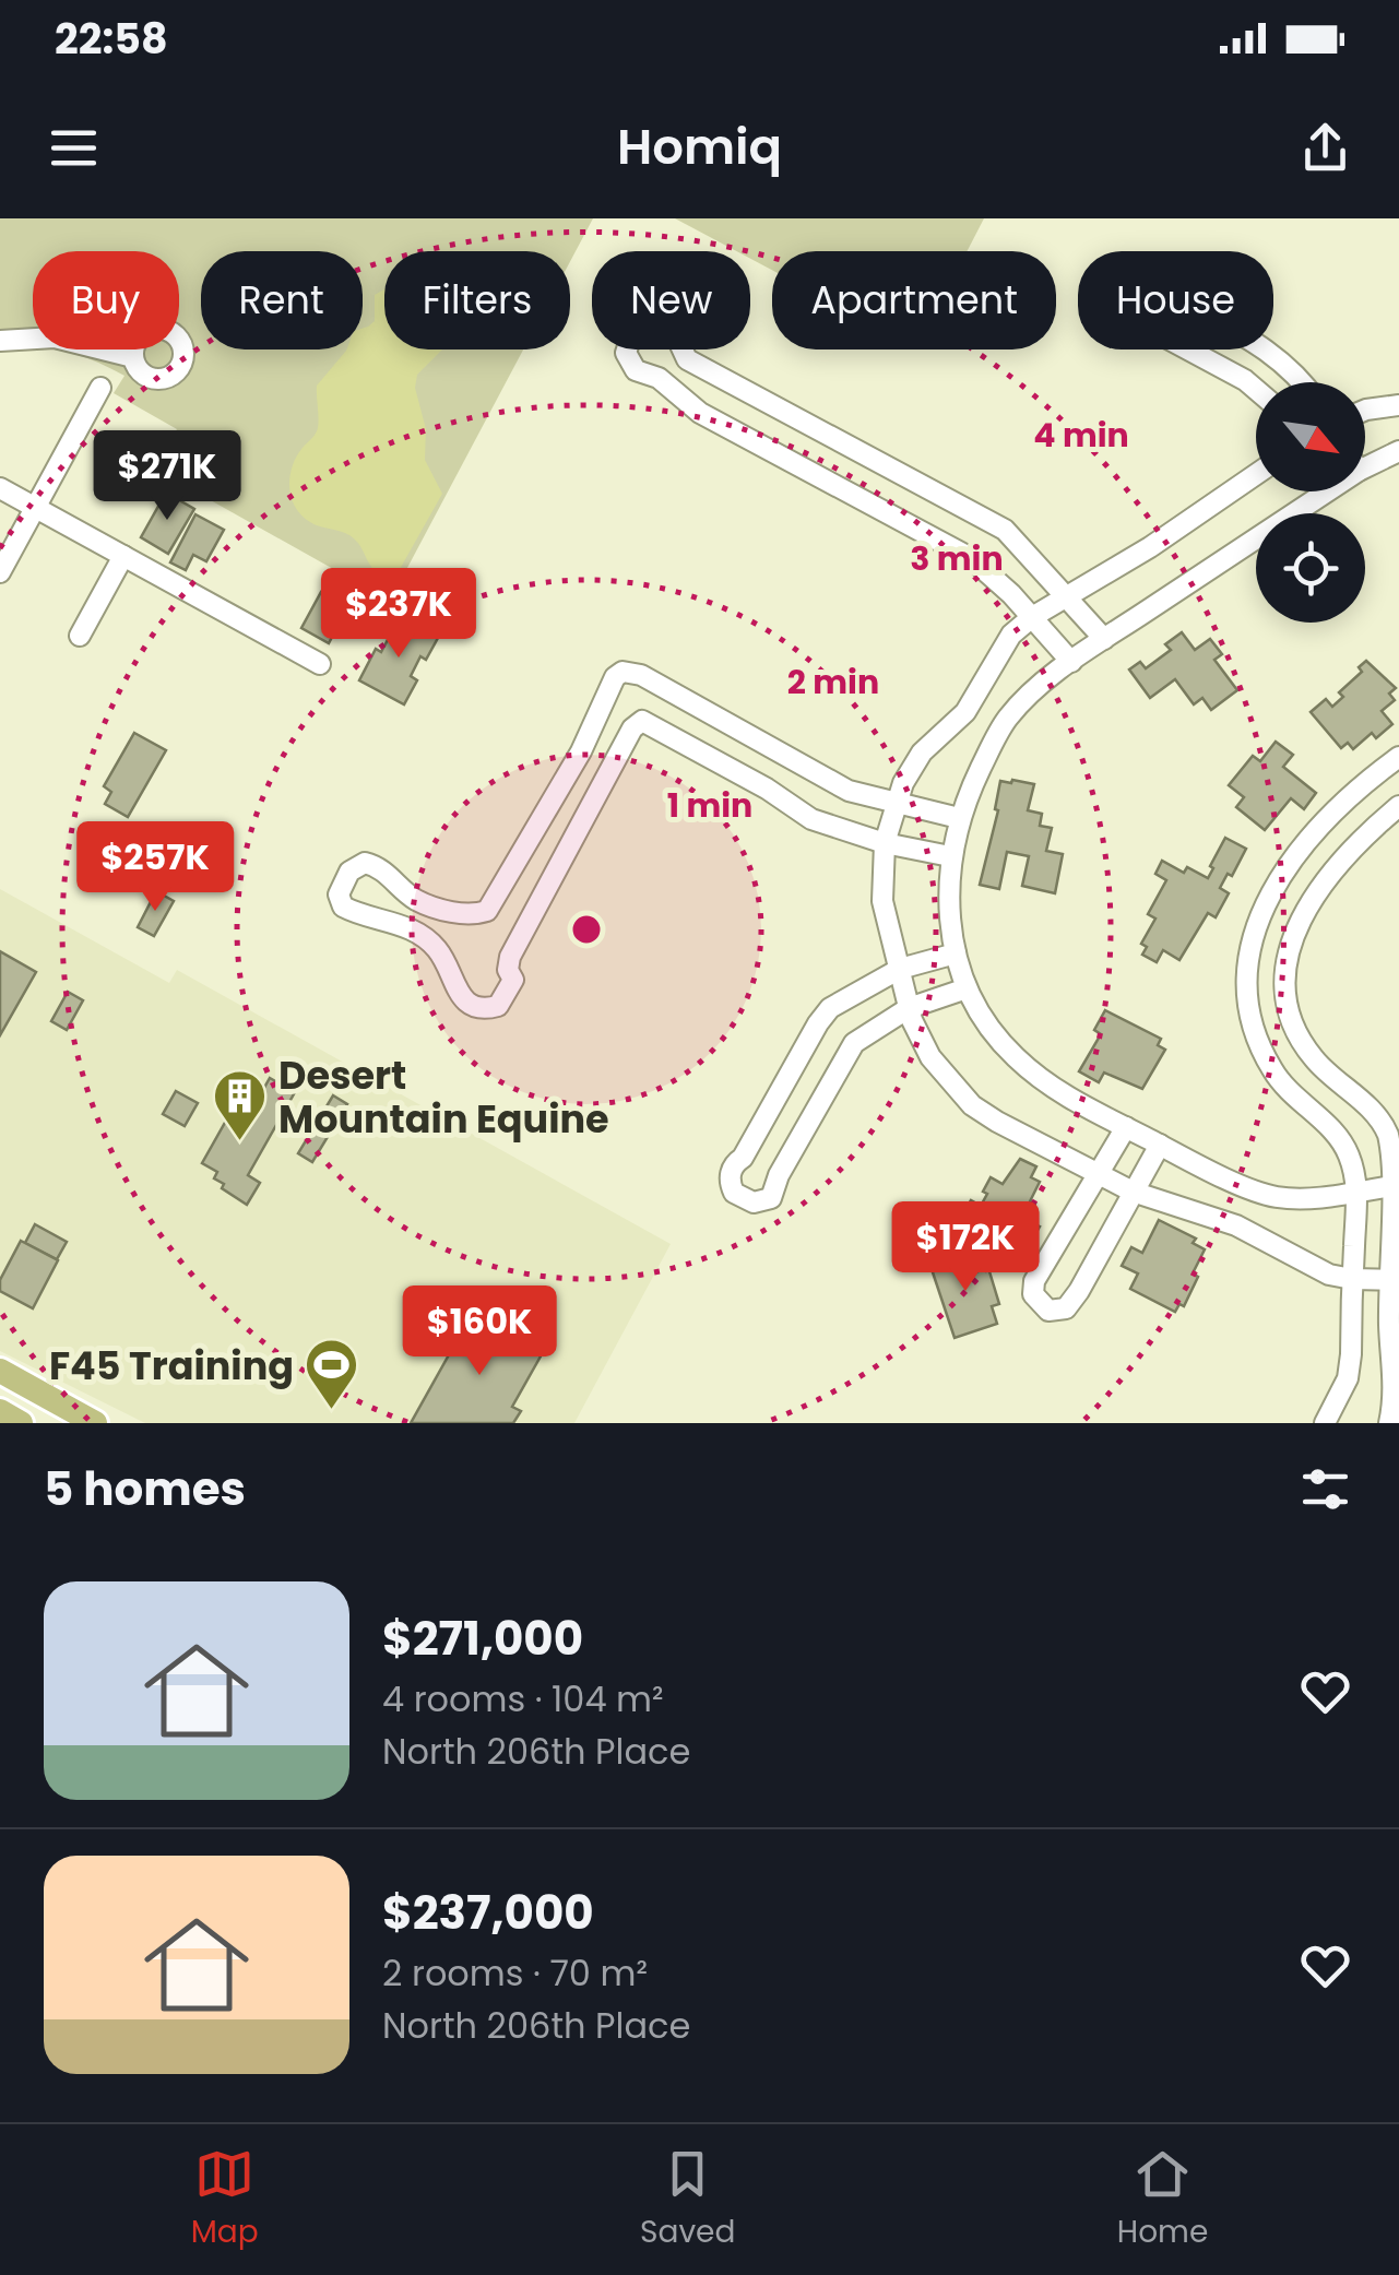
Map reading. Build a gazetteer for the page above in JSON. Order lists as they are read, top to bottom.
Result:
{
  "places": {
    "building": ["Desert Mountain Equine"],
    "sports": ["F45 Training"]
  },
  "north": "bottom right",
  "page": {
    "status": "22:58",
    "header": "Homiq",
    "chip": [
      "Buy",
      "Rent",
      "Filters",
      "New",
      "Apartment",
      "House"
    ],
    "price": [
      "$271K",
      "$237K",
      "$257K",
      "$172K",
      "$160K"
    ],
    "heading": "5 homes",
    "list": [
      {
        "name": "$271,000",
        "note": "4 rooms · 104 m² · North 206th Place"
      },
      {
        "name": "$237,000",
        "note": "2 rooms · 70 m² · North 206th Place"
      }
    ],
    "tabs": ["Map", "Saved", "Home"]
  },
  "rings": [
    "4 min",
    "3 min",
    "2 min",
    "1 min"
  ]
}
